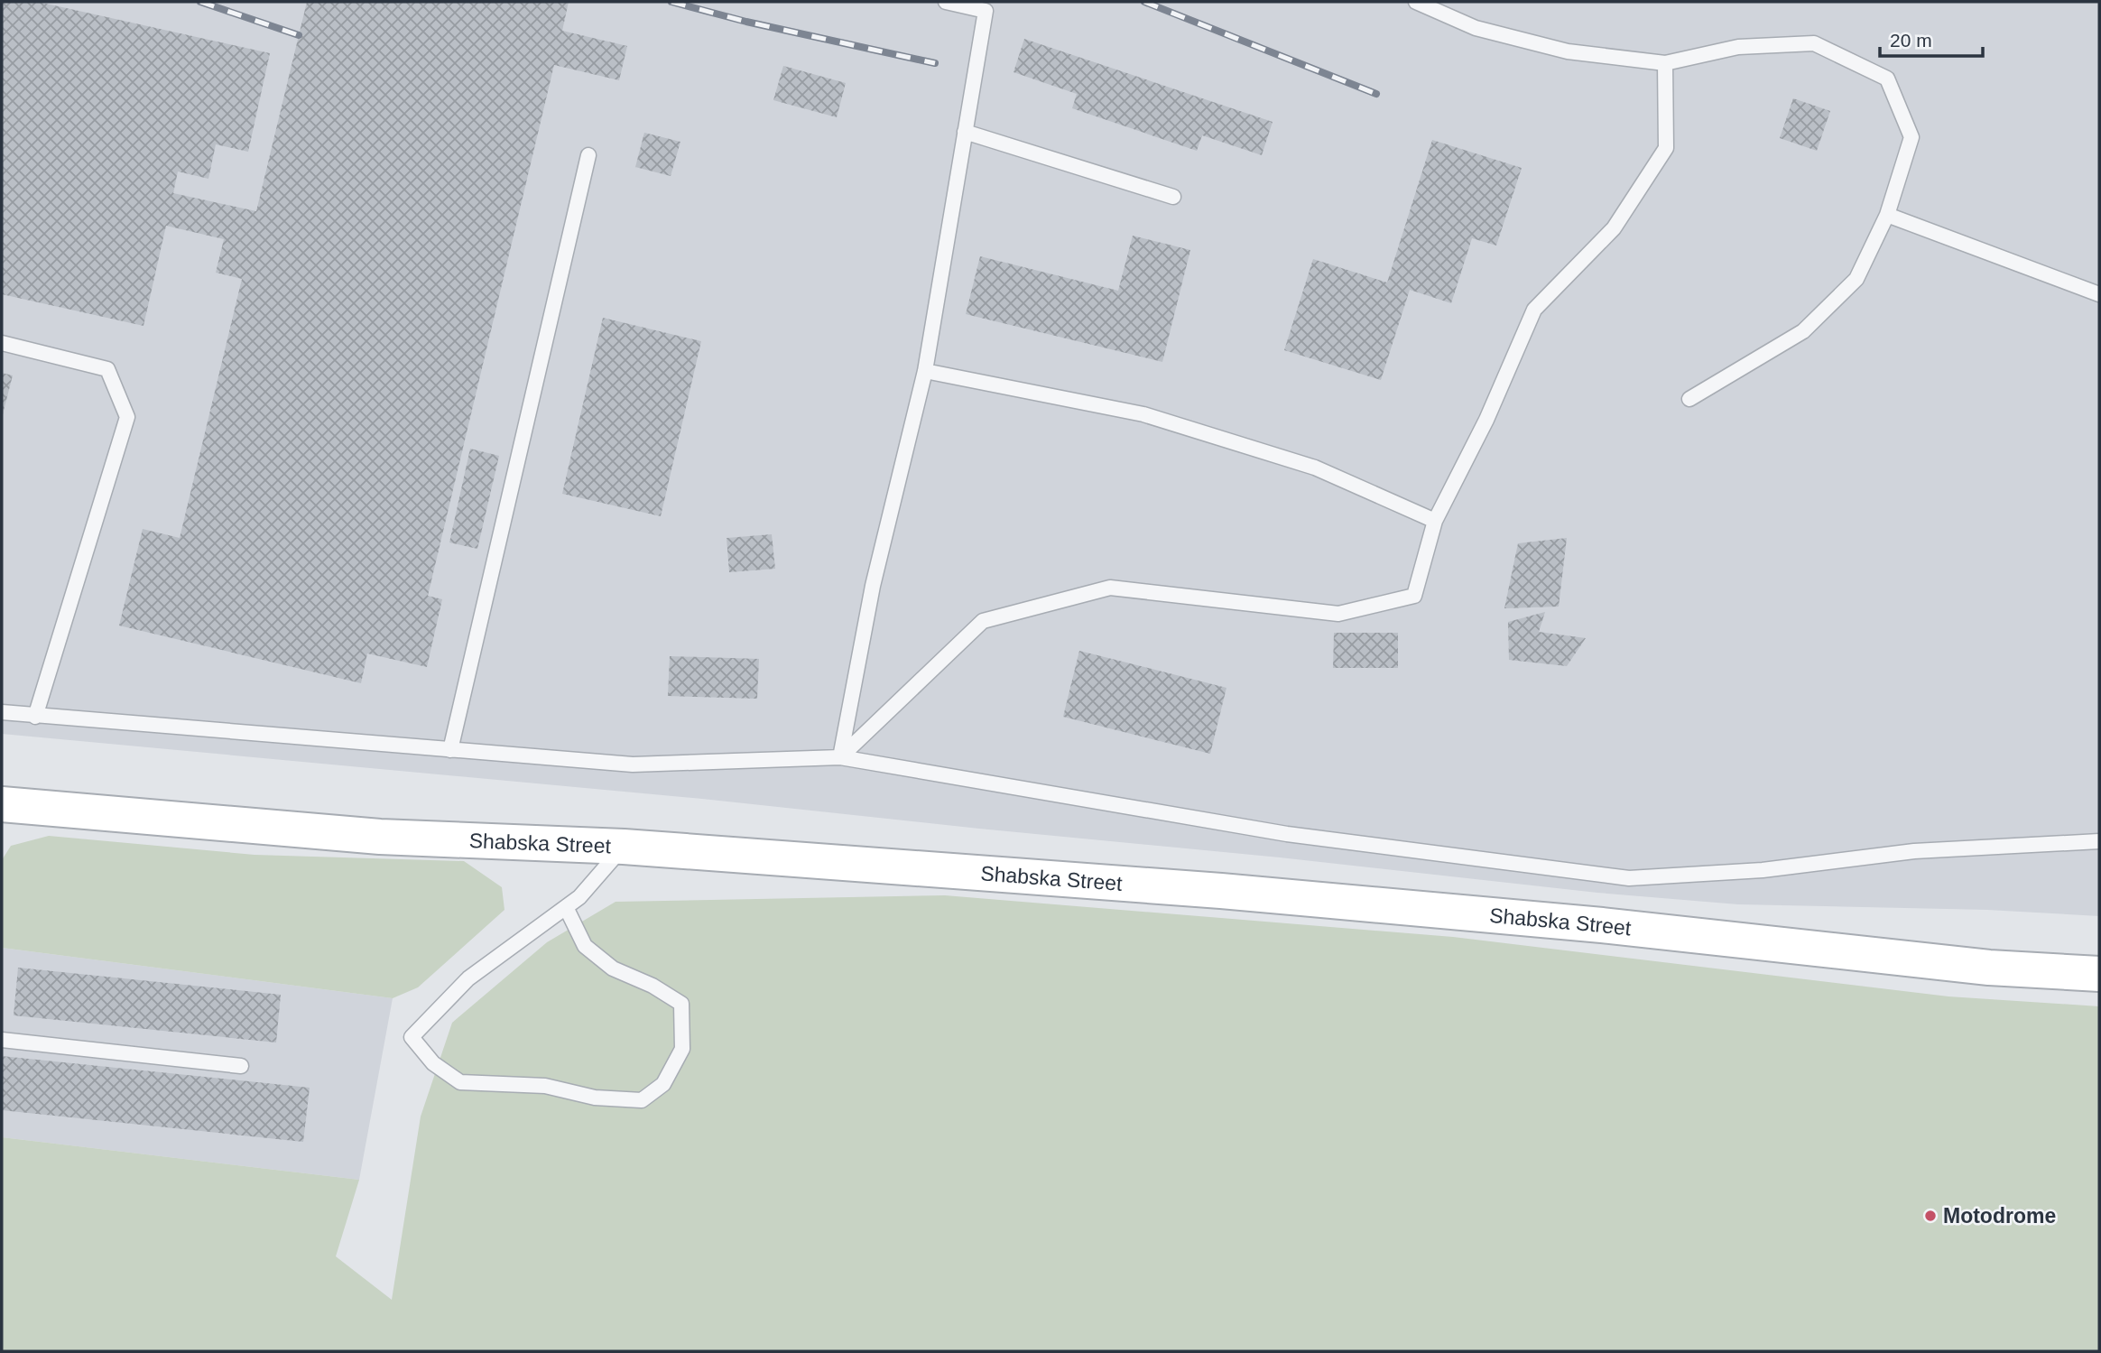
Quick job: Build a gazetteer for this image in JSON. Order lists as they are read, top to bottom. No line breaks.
{"streets":{"street":["Shabska Street"]},"places":["Motodrome"],"scale_bar":"20 m"}
